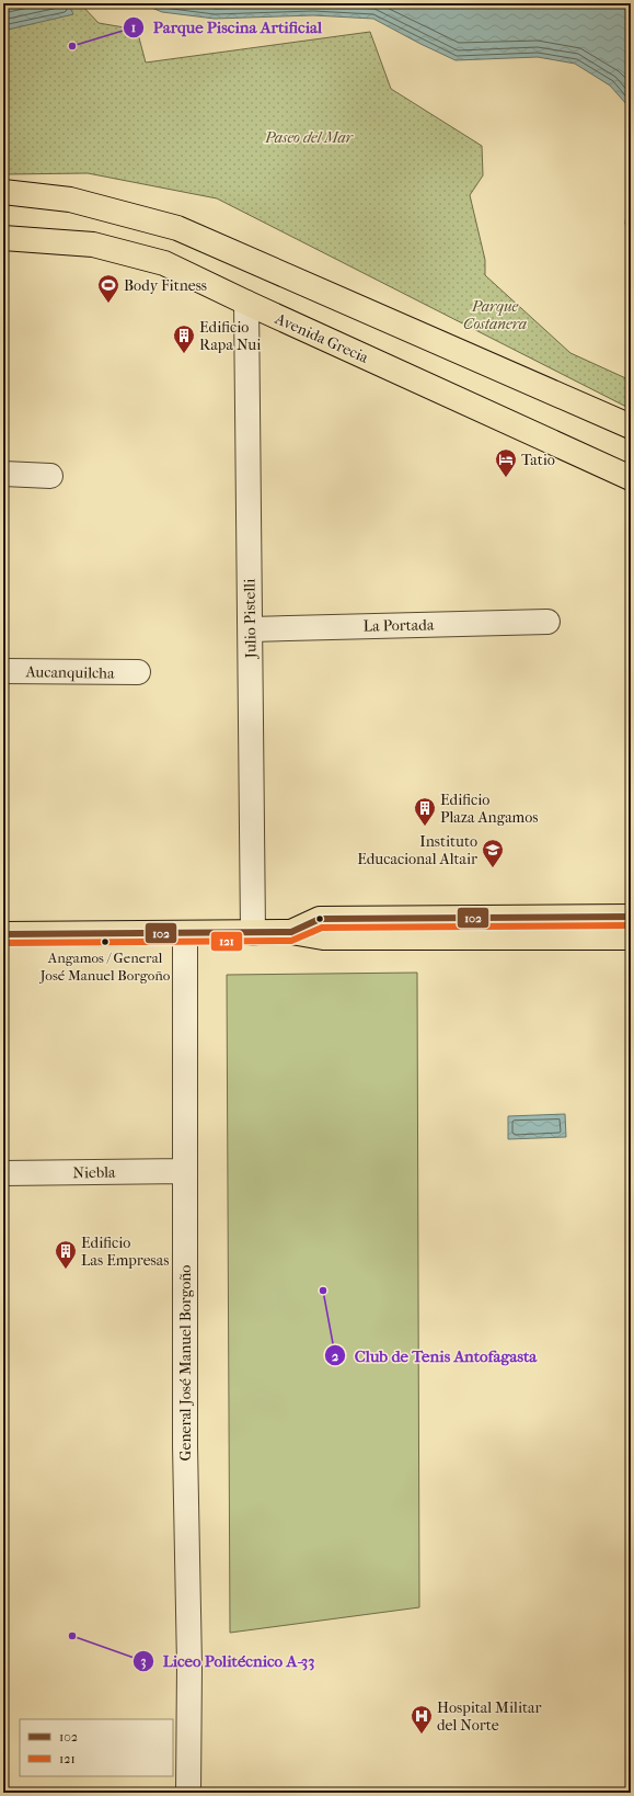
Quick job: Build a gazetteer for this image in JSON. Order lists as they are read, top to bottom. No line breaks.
{"streets":{"main road":["Avenida Grecia"],"street":["Julio Pistelli","La Portada","Aucanquilcha","Niebla","General José Manuel Borgoño"]},"crossings":[["Avenida Grecia","Julio Pistelli"],["Julio Pistelli","La Portada"],["Niebla","General José Manuel Borgoño"]],"parks":["Paseo del Mar","Parque Costanera"],"places":{"other":["Parque Piscina Artificial","Angamos / General José Manuel Borgoño","Club de Tenis Antofagasta","Liceo Politécnico A-33"],"sports":["Body Fitness"],"building":["Edificio Rapa Nui","Edificio Plaza Angamos","Edificio Las Empresas"],"hotel":["Tatio"],"school or university":["Instituto Educacional Altair"],"hospital":["Hospital Militar del Norte"]},"lines":["transit line 102","transit line 121"],"legend":["102","121"]}
